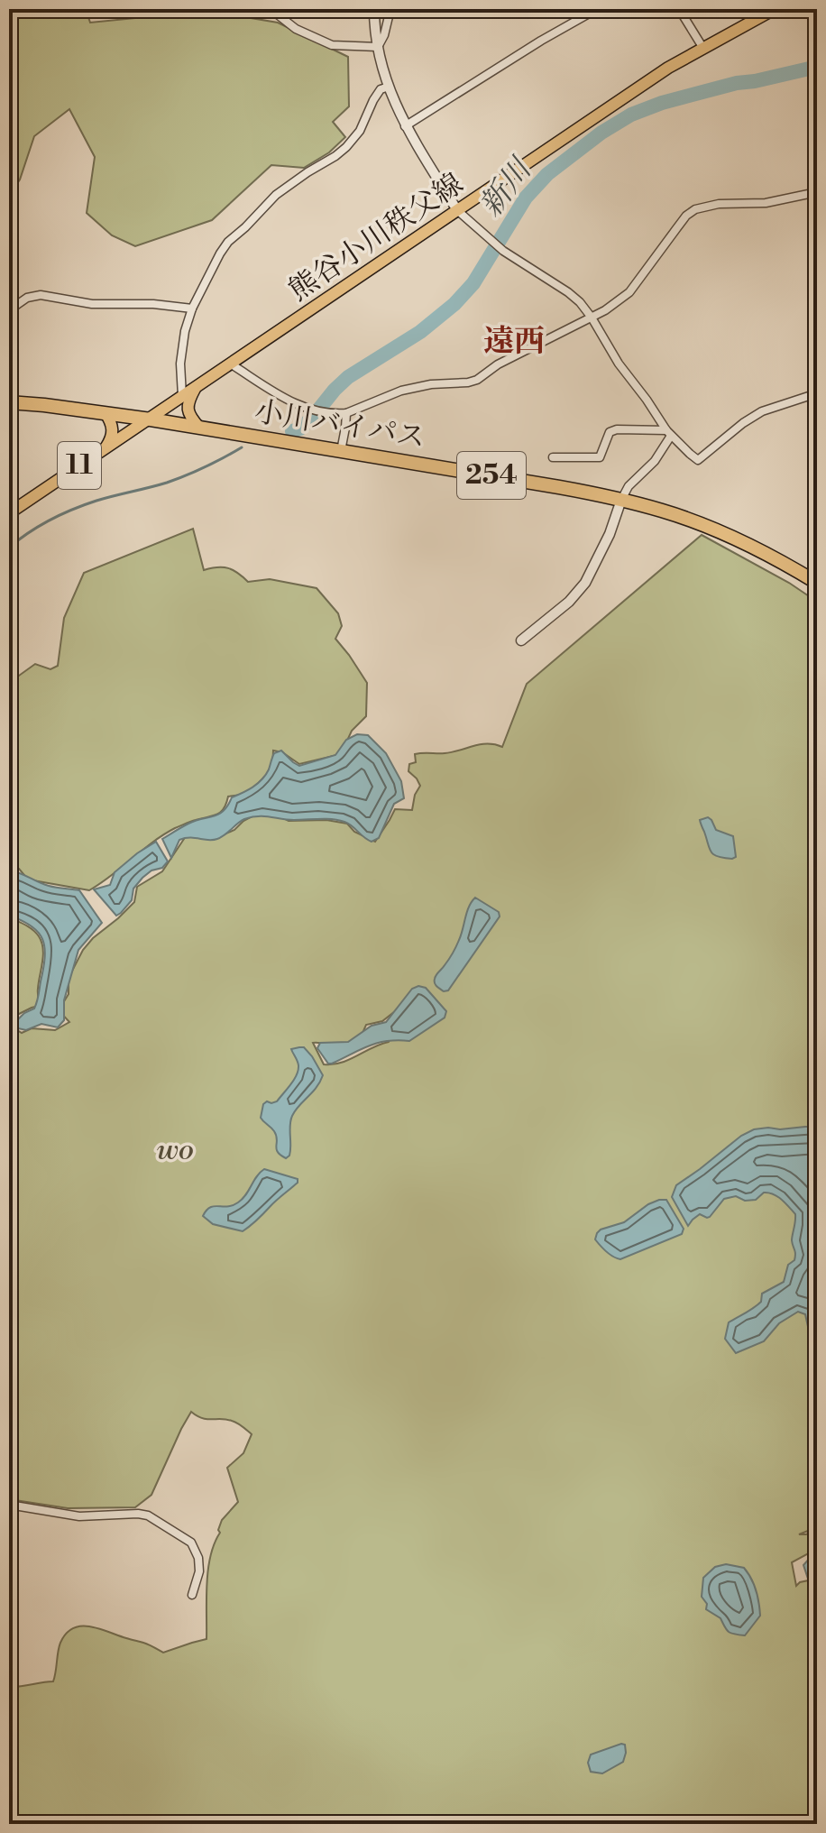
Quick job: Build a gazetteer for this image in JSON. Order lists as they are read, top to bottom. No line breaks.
{"streets":{"highway":["小川バイパス","254"],"main road":["熊谷小川秩父線","11"]},"crossings":[["熊谷小川秩父線","小川バイパス"]],"districts":["遠西"],"water":["新川"],"parks":["wo"]}
